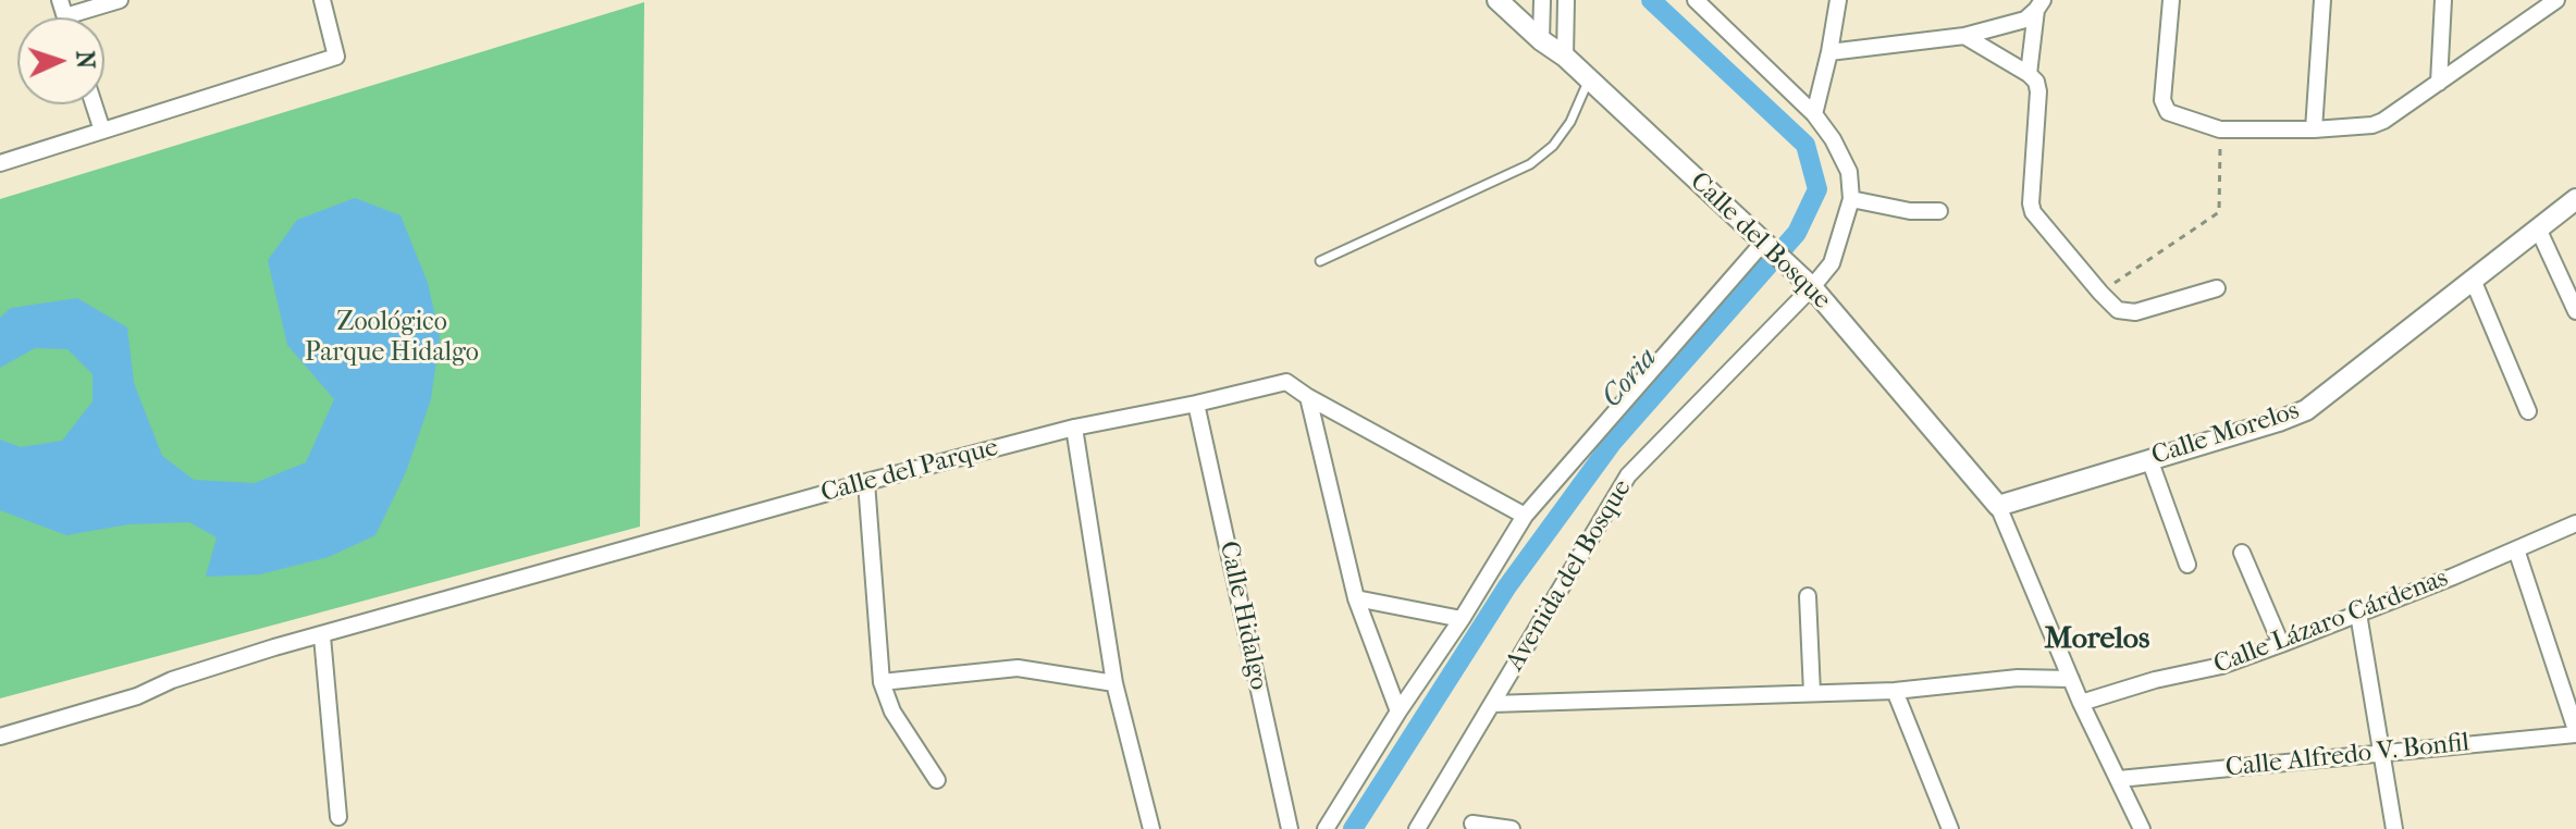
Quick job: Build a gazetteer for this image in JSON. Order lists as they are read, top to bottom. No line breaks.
{"streets":{"street":["Calle del Bosque","Calle Morelos","Calle del Parque","Avenida del Bosque","Calle Hidalgo","Calle Lázaro Cárdenas","Calle Alfredo V. Bonfil"]},"crossings":[["Calle del Bosque","Calle Morelos"],["Calle del Bosque","Avenida del Bosque"],["Calle del Parque","Calle Hidalgo"]],"districts":["Morelos"],"water":["Coria"],"parks":["Zoológico Parque Hidalgo"],"north":"right"}
